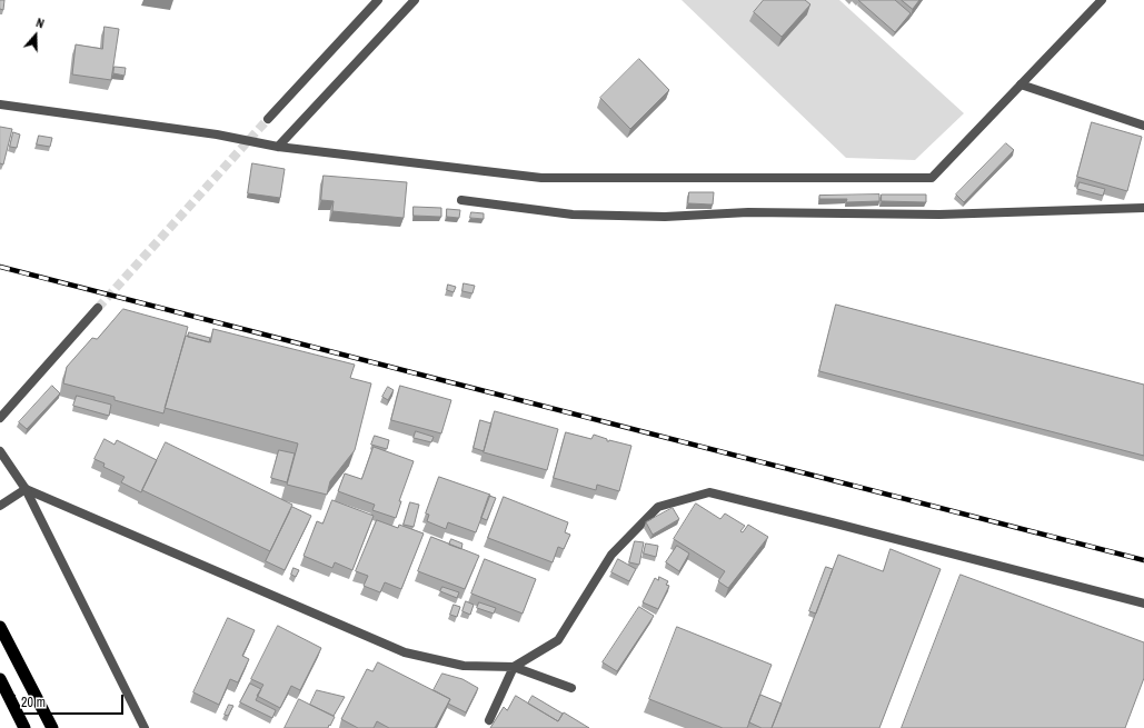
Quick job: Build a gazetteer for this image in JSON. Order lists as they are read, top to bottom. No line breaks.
{"scale_bar":"20 m","north":"top"}
